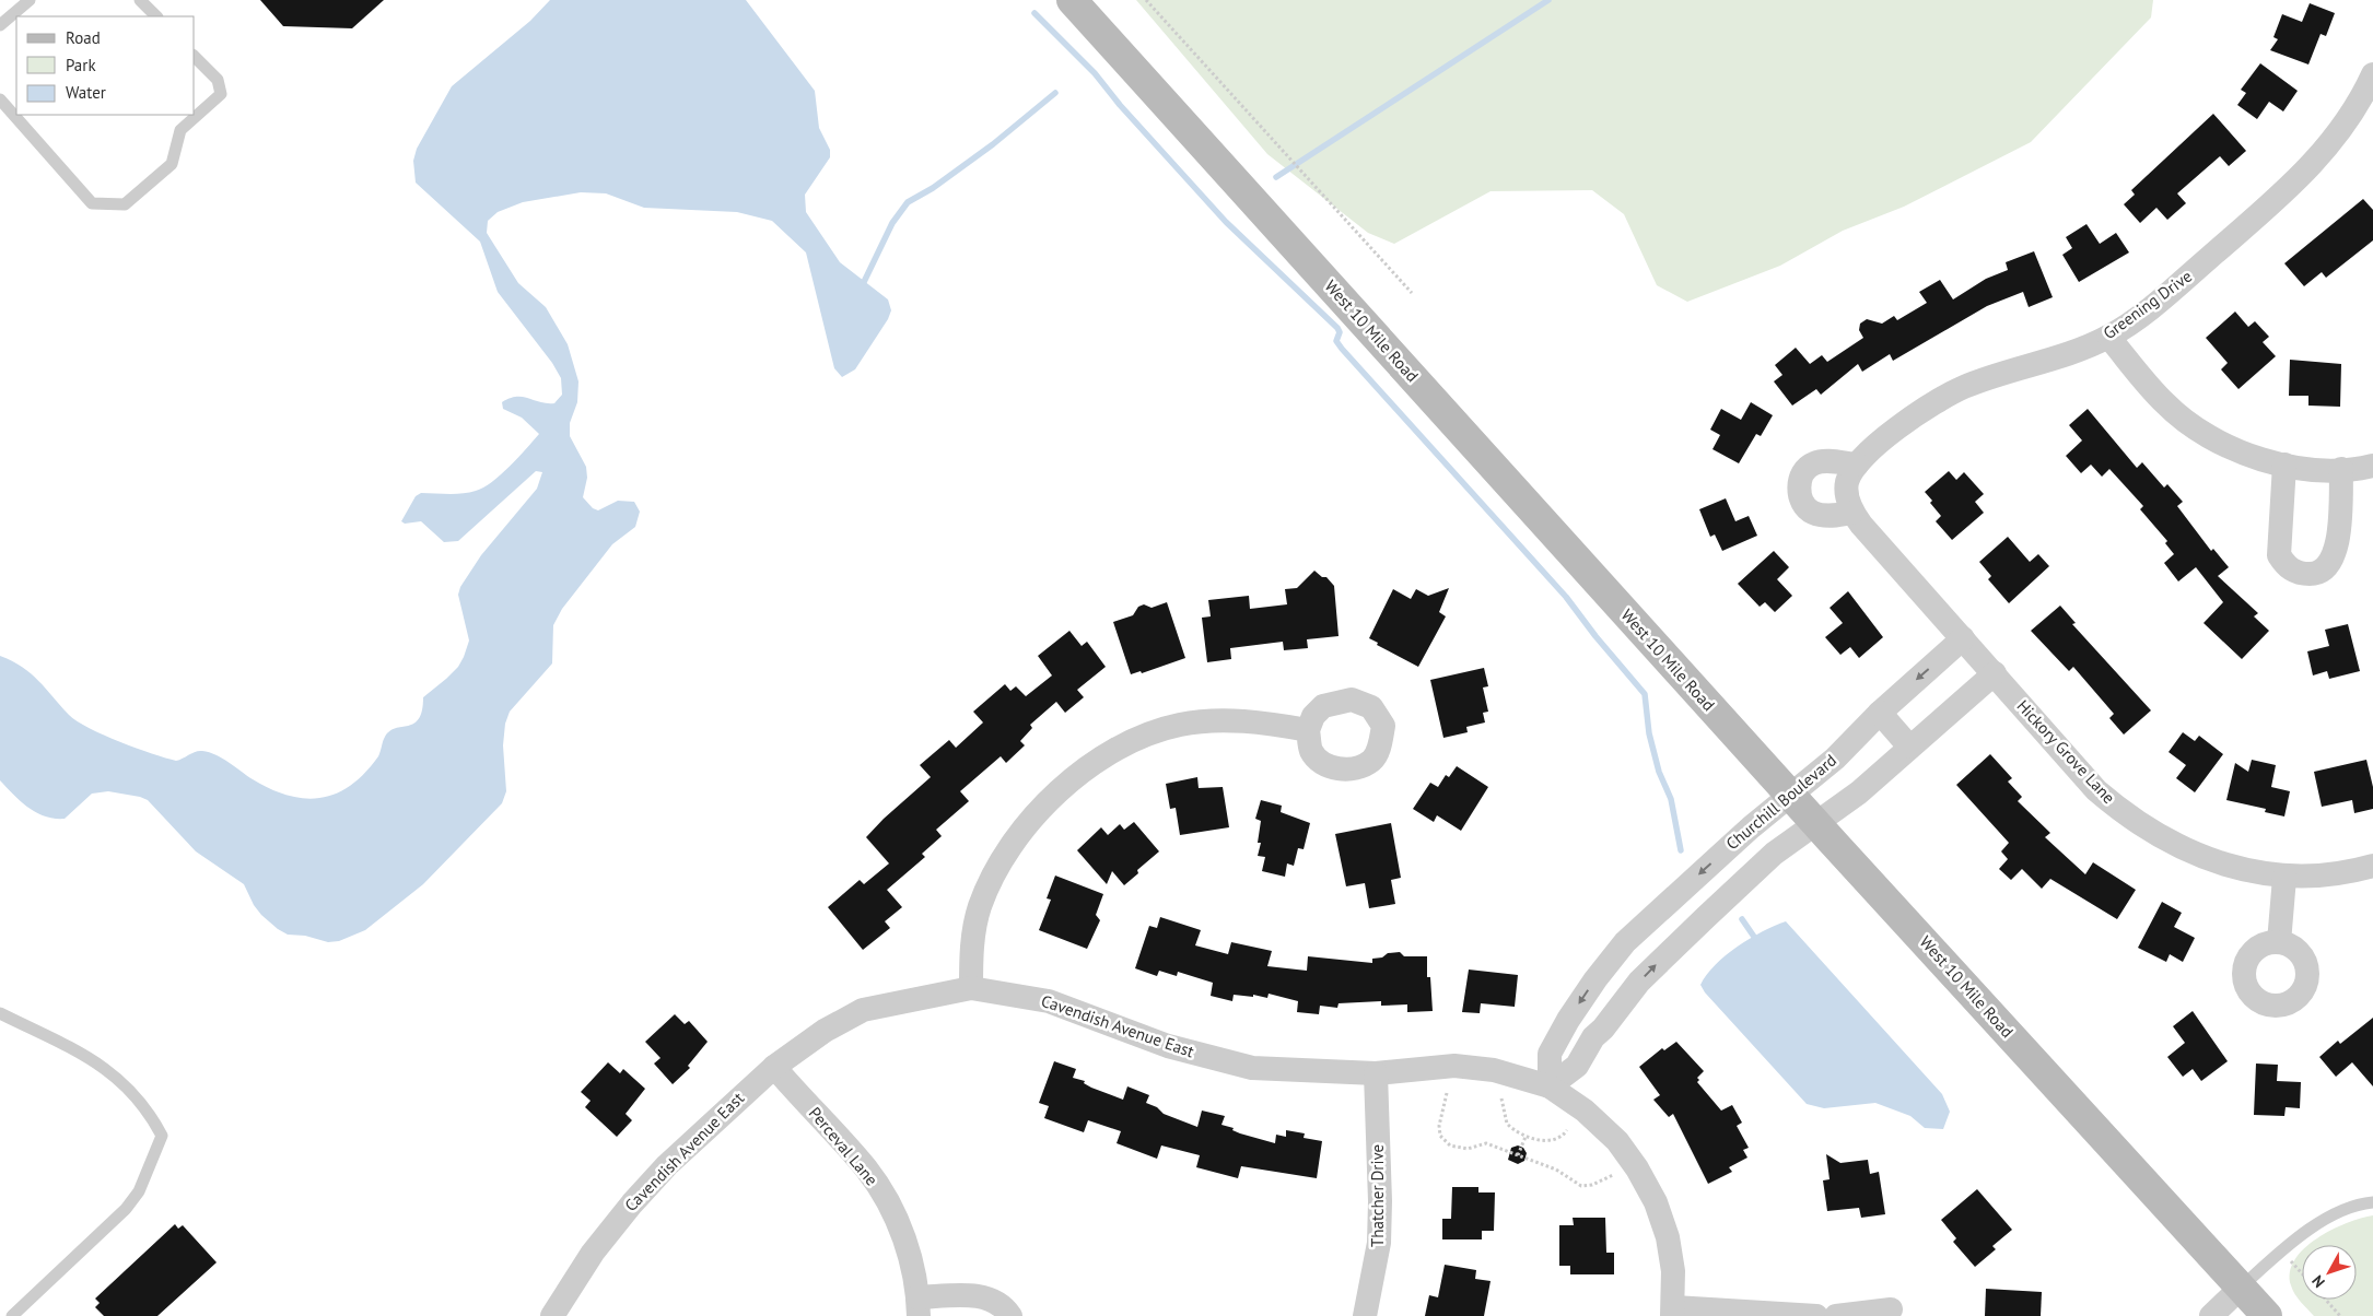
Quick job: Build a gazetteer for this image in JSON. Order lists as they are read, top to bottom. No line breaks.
{"streets":{"main road":["West 10 Mile Road"],"street":["Greening Drive","Hickory Grove Lane","Churchill Boulevard","Cavendish Avenue East","Perceval Lane","Thatcher Drive"]},"crossings":[["Greening Drive","Hickory Grove Lane"],["West 10 Mile Road","Churchill Boulevard"],["Hickory Grove Lane","Churchill Boulevard"],["Churchill Boulevard","Cavendish Avenue East"],["Cavendish Avenue East","Perceval Lane"],["Cavendish Avenue East","Thatcher Drive"]],"legend":["Road","Park","Water"],"north":"bottom left"}
